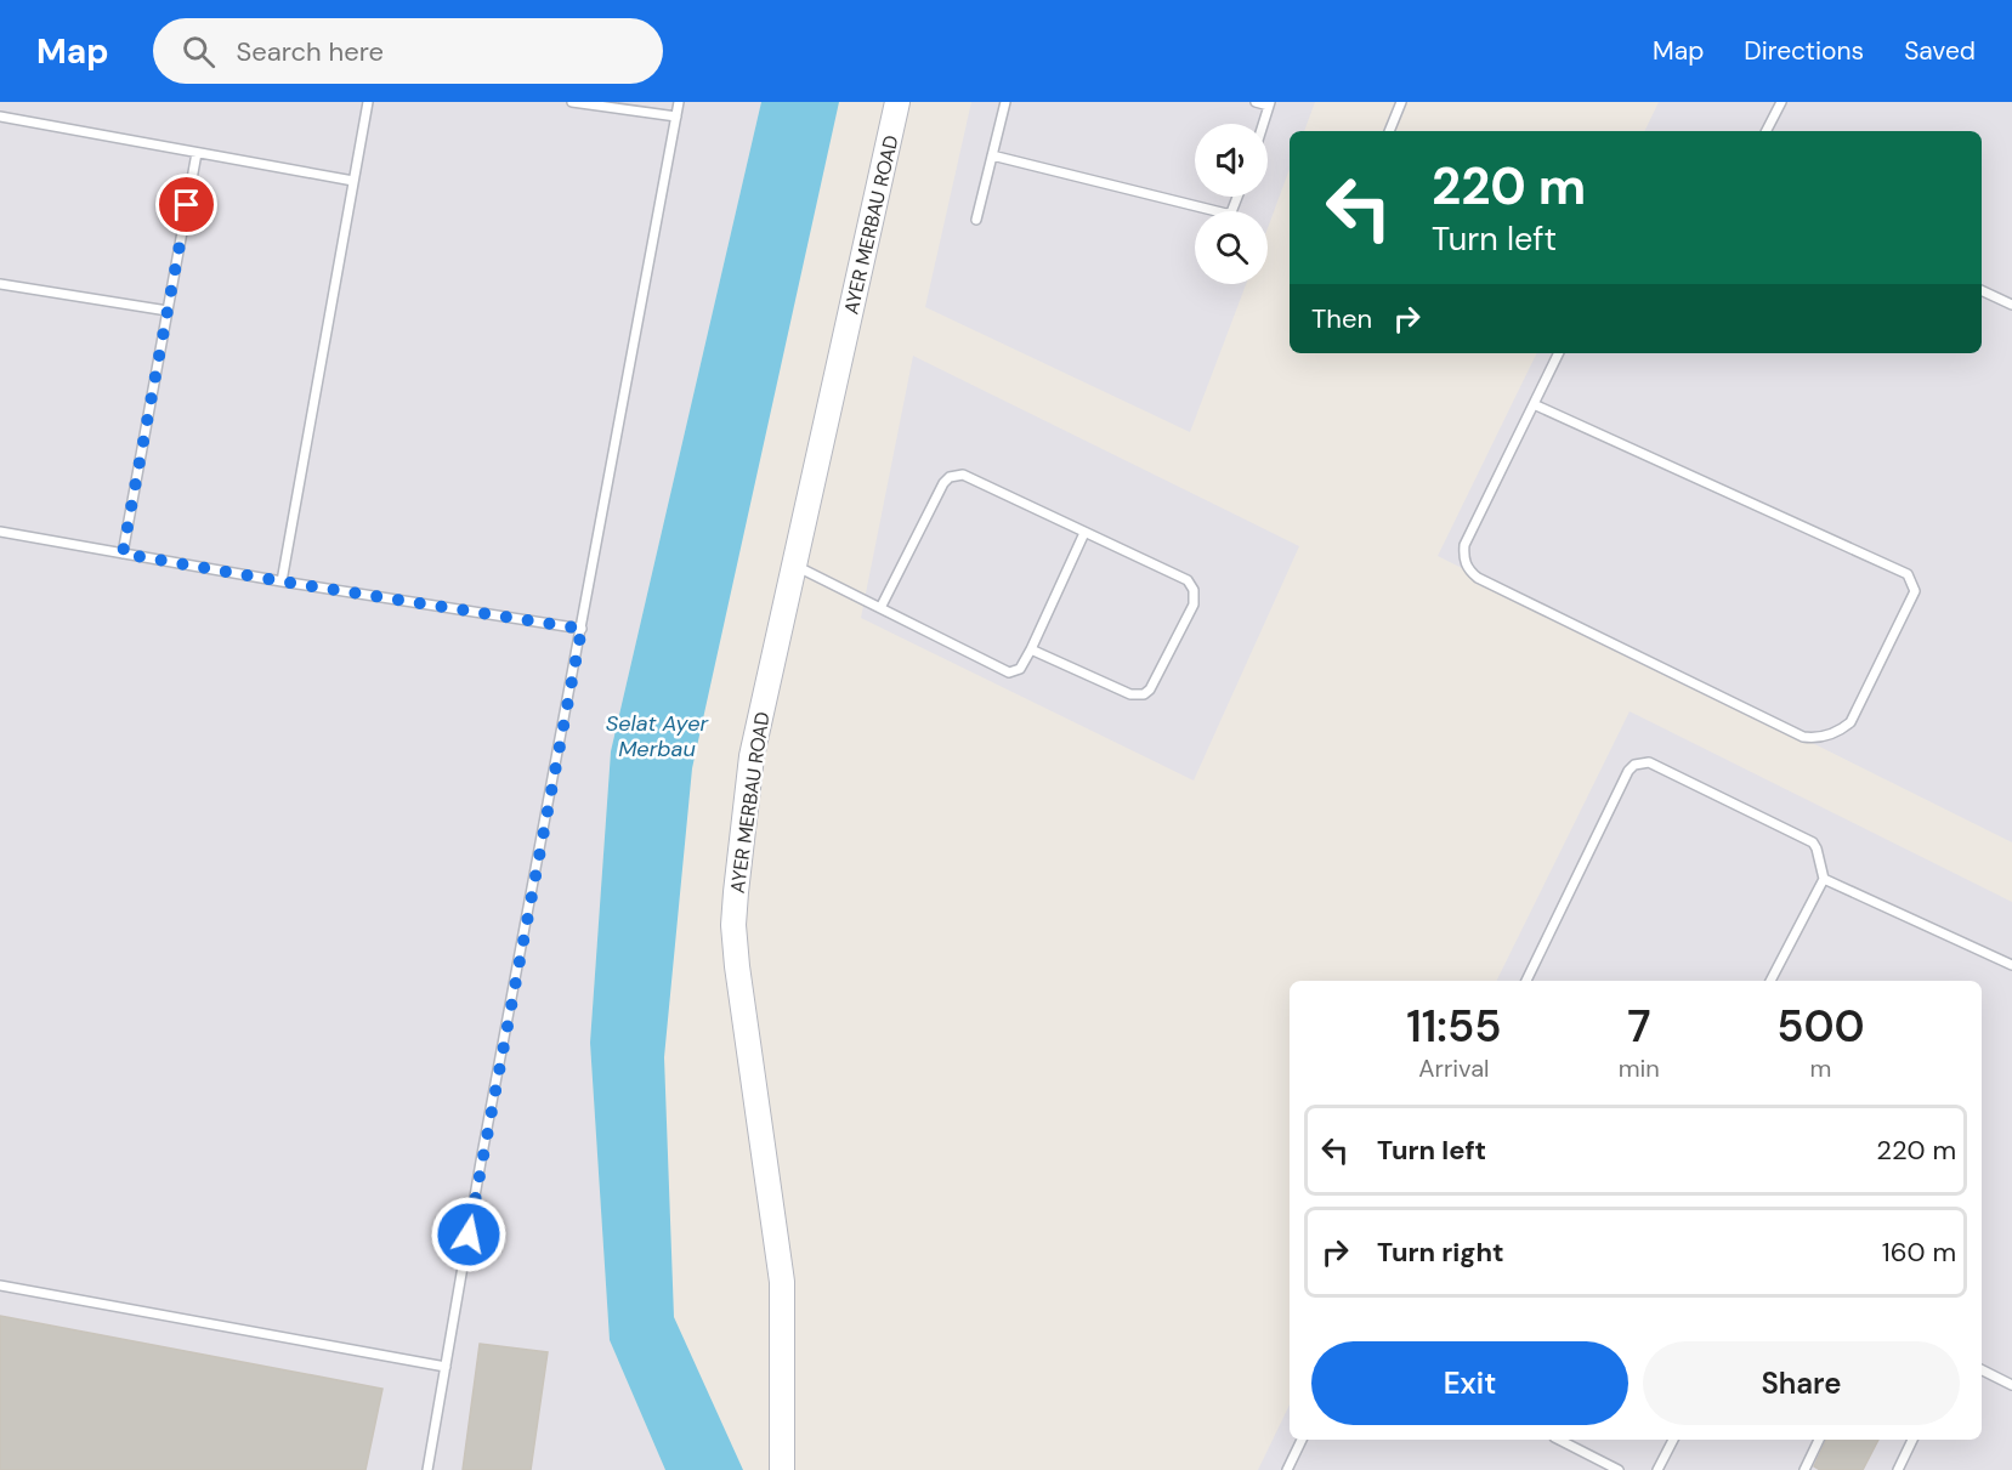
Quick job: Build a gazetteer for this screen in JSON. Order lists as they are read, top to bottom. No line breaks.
{"streets":{"street":["AYER MERBAU ROAD"]},"water":["Selat Ayer Merbau"],"page":{"header":"Map","search":"Search here","nav":["Map","Directions","Saved"],"turn":["220 m","Turn left"],"then":"Then","eta":["11:55","Arrival","7","min","500","m"],"list":[{"name":"Turn left","value":"220 m"},{"name":"Turn right","value":"160 m"}],"buttons":["Exit","Share"]}}
